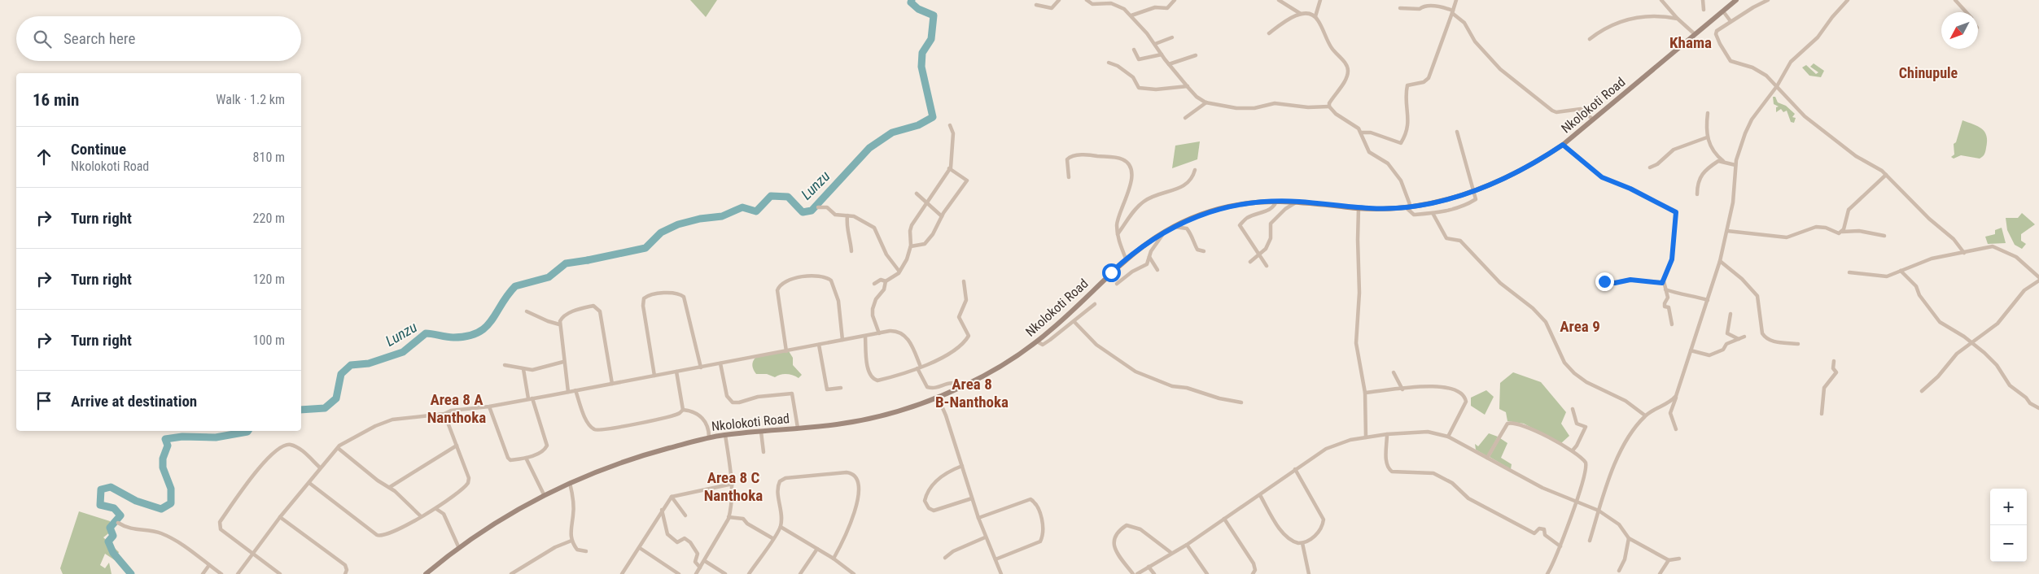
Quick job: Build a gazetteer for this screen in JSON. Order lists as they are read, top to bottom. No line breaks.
{"streets":{"main road":["Nkolokoti Road"]},"districts":["Khama","Chinupule","Area 9","Area 8 B-Nanthoka","Area 8 A Nanthoka","Area 8 C Nanthoka"],"water":["Lunzu"],"north":"bottom left","page":{"search":"Search here","heading":["16 min","Walk · 1.2 km"],"list":[["Continue","Nkolokoti Road","810 m"],["Turn right","220 m"],["Turn right","120 m"],["Turn right","100 m"],"Arrive at destination"],"map_buttons":["+","−"]}}
